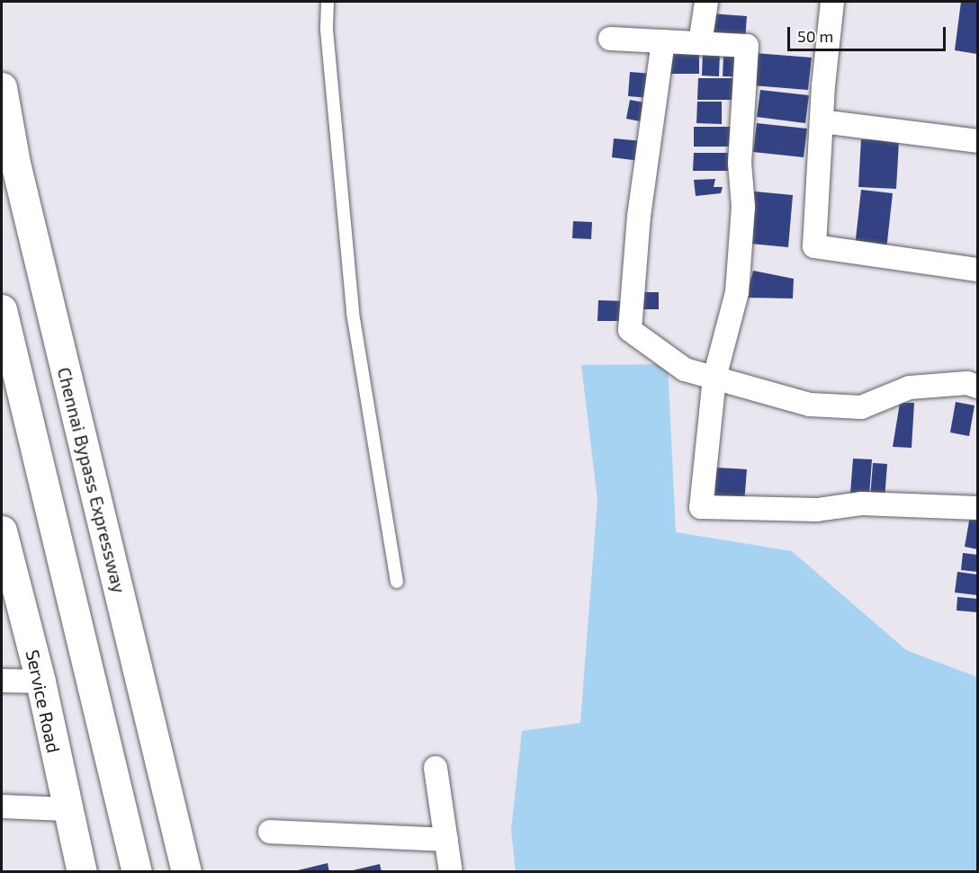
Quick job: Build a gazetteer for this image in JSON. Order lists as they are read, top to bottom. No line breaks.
{"streets":{"main road":["Chennai Bypass Expressway","Service Road"]},"scale_bar":"50 m"}
